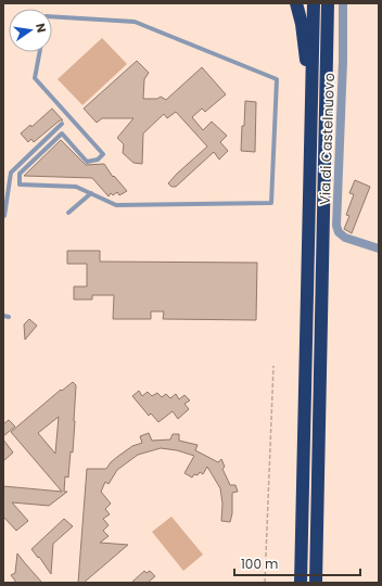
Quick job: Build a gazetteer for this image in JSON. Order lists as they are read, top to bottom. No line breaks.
{"streets":{"street":["Via di Castelnuovo"]},"scale_bar":"100 m","north":"right"}
